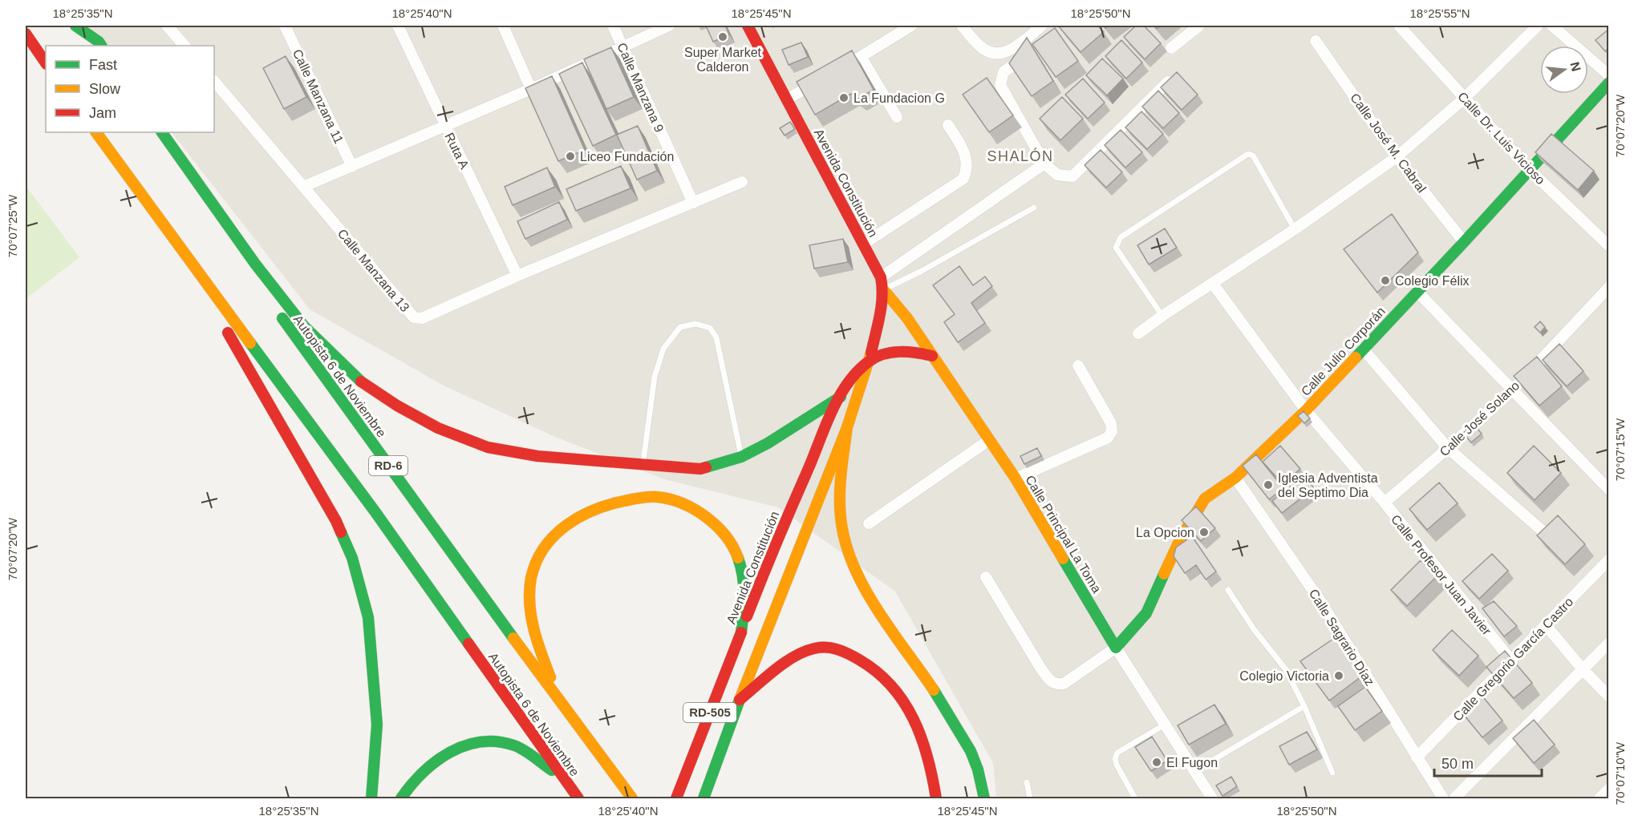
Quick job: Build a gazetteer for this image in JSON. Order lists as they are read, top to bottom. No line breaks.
{"streets":{"main road":["Avenida Constitución","Calle Julio Corporán","Autopista 6 de Noviembre","RD-6","Calle Principal La Toma","RD-505"],"street":["Calle Manzana 9","Calle Manzana 11","Calle Dr. Luis Vicioso","Calle José M. Cabral","Ruta A","Calle Manzana 13","Calle José Solano","Calle Profesor Juan Javier","Calle Sagrario Díaz","Calle Gregorio García Castro"]},"crossings":[["Calle Manzana 9","Calle Manzana 13"],["Calle Dr. Luis Vicioso","Calle Julio Corporán"],["Calle José M. Cabral","Calle Julio Corporán"],["Ruta A","Calle Manzana 13"],["Avenida Constitución","Calle Principal La Toma"],["Calle Julio Corporán","Calle Principal La Toma"],["Calle Julio Corporán","Calle Profesor Juan Javier"],["Calle Julio Corporán","Calle Sagrario Díaz"],["Calle José Solano","Calle Profesor Juan Javier"],["Calle Profesor Juan Javier","Calle Gregorio García Castro"],["Calle Sagrario Díaz","Calle Gregorio García Castro"]],"districts":["SHALÓN"],"places":["Super Market Calderon","La Fundacion G","Liceo Fundación","Colegio Félix","Iglesia Adventista del Septimo Dia","La Opcion","Colegio Victoria","El Fugon"],"legend":["Fast","Slow","Jam"],"scale_bar":"50 m","north":"right","coordinates":["18°25'35\"N","18°25'40\"N","18°25'45\"N","18°25'50\"N","18°25'55\"N","70°07'20\"W","70°07'25\"W","70°07'15\"W","70°07'10\"W"]}
